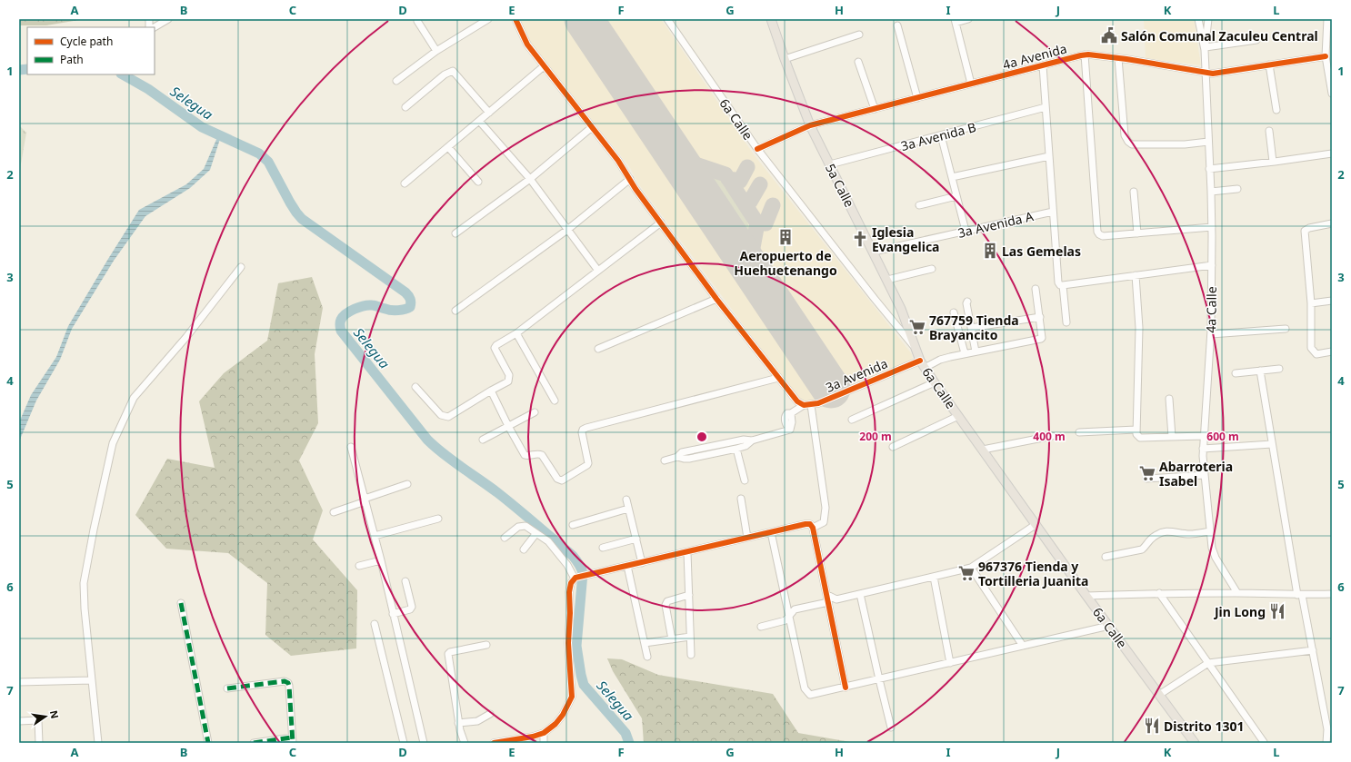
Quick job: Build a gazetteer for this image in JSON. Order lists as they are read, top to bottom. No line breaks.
{"streets":{"main road":["6a Calle","5a Calle"],"street":["4a Avenida","3a Avenida B","3a Avenida A","4a Calle","3a Avenida"]},"crossings":[["4a Avenida","6a Calle"],["4a Avenida","5a Calle"],["4a Avenida","4a Calle"],["6a Calle","5a Calle"],["6a Calle","3a Avenida"],["3a Avenida B","5a Calle"],["5a Calle","3a Avenida A"]],"water":["Selegua"],"places":{"public building":["Salón Comunal Zaculeu Central"],"building":["Aeropuerto de Huehuetenango","Las Gemelas"],"church":["Iglesia Evangelica"],"supermarket":["767759 Tienda Brayancito","Abarroteria Isabel","967376 Tienda y Tortilleria Juanita"],"restaurant":["Jin Long","Distrito 1301"]},"legend":["Cycle path","Path"],"north":"right","grid":{"columns":["A","B","C","D","E","F","G","H","I","J","K","L"],"rows":["1","2","3","4","5","6","7"]},"rings":["200 m","400 m","600 m"]}
